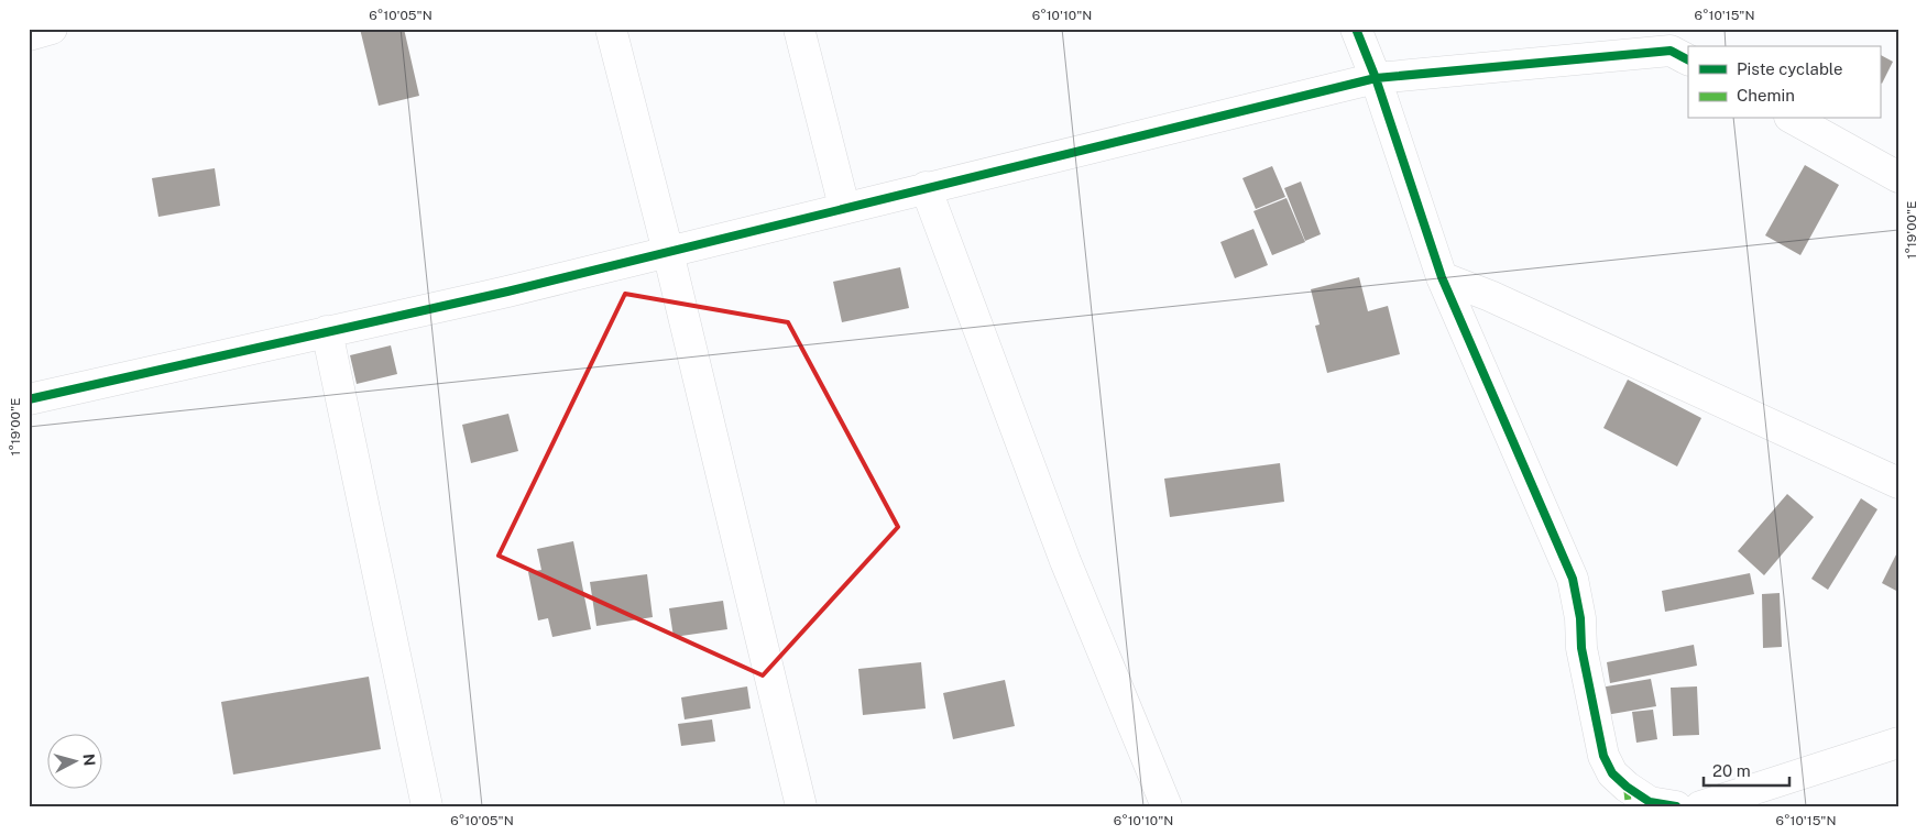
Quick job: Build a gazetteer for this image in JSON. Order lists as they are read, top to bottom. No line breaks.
{"legend":["Piste cyclable","Chemin"],"scale_bar":"20 m","north":"right","coordinates":["6°10'05\"N","6°10'10\"N","6°10'15\"N","1°19'00\"E"]}
